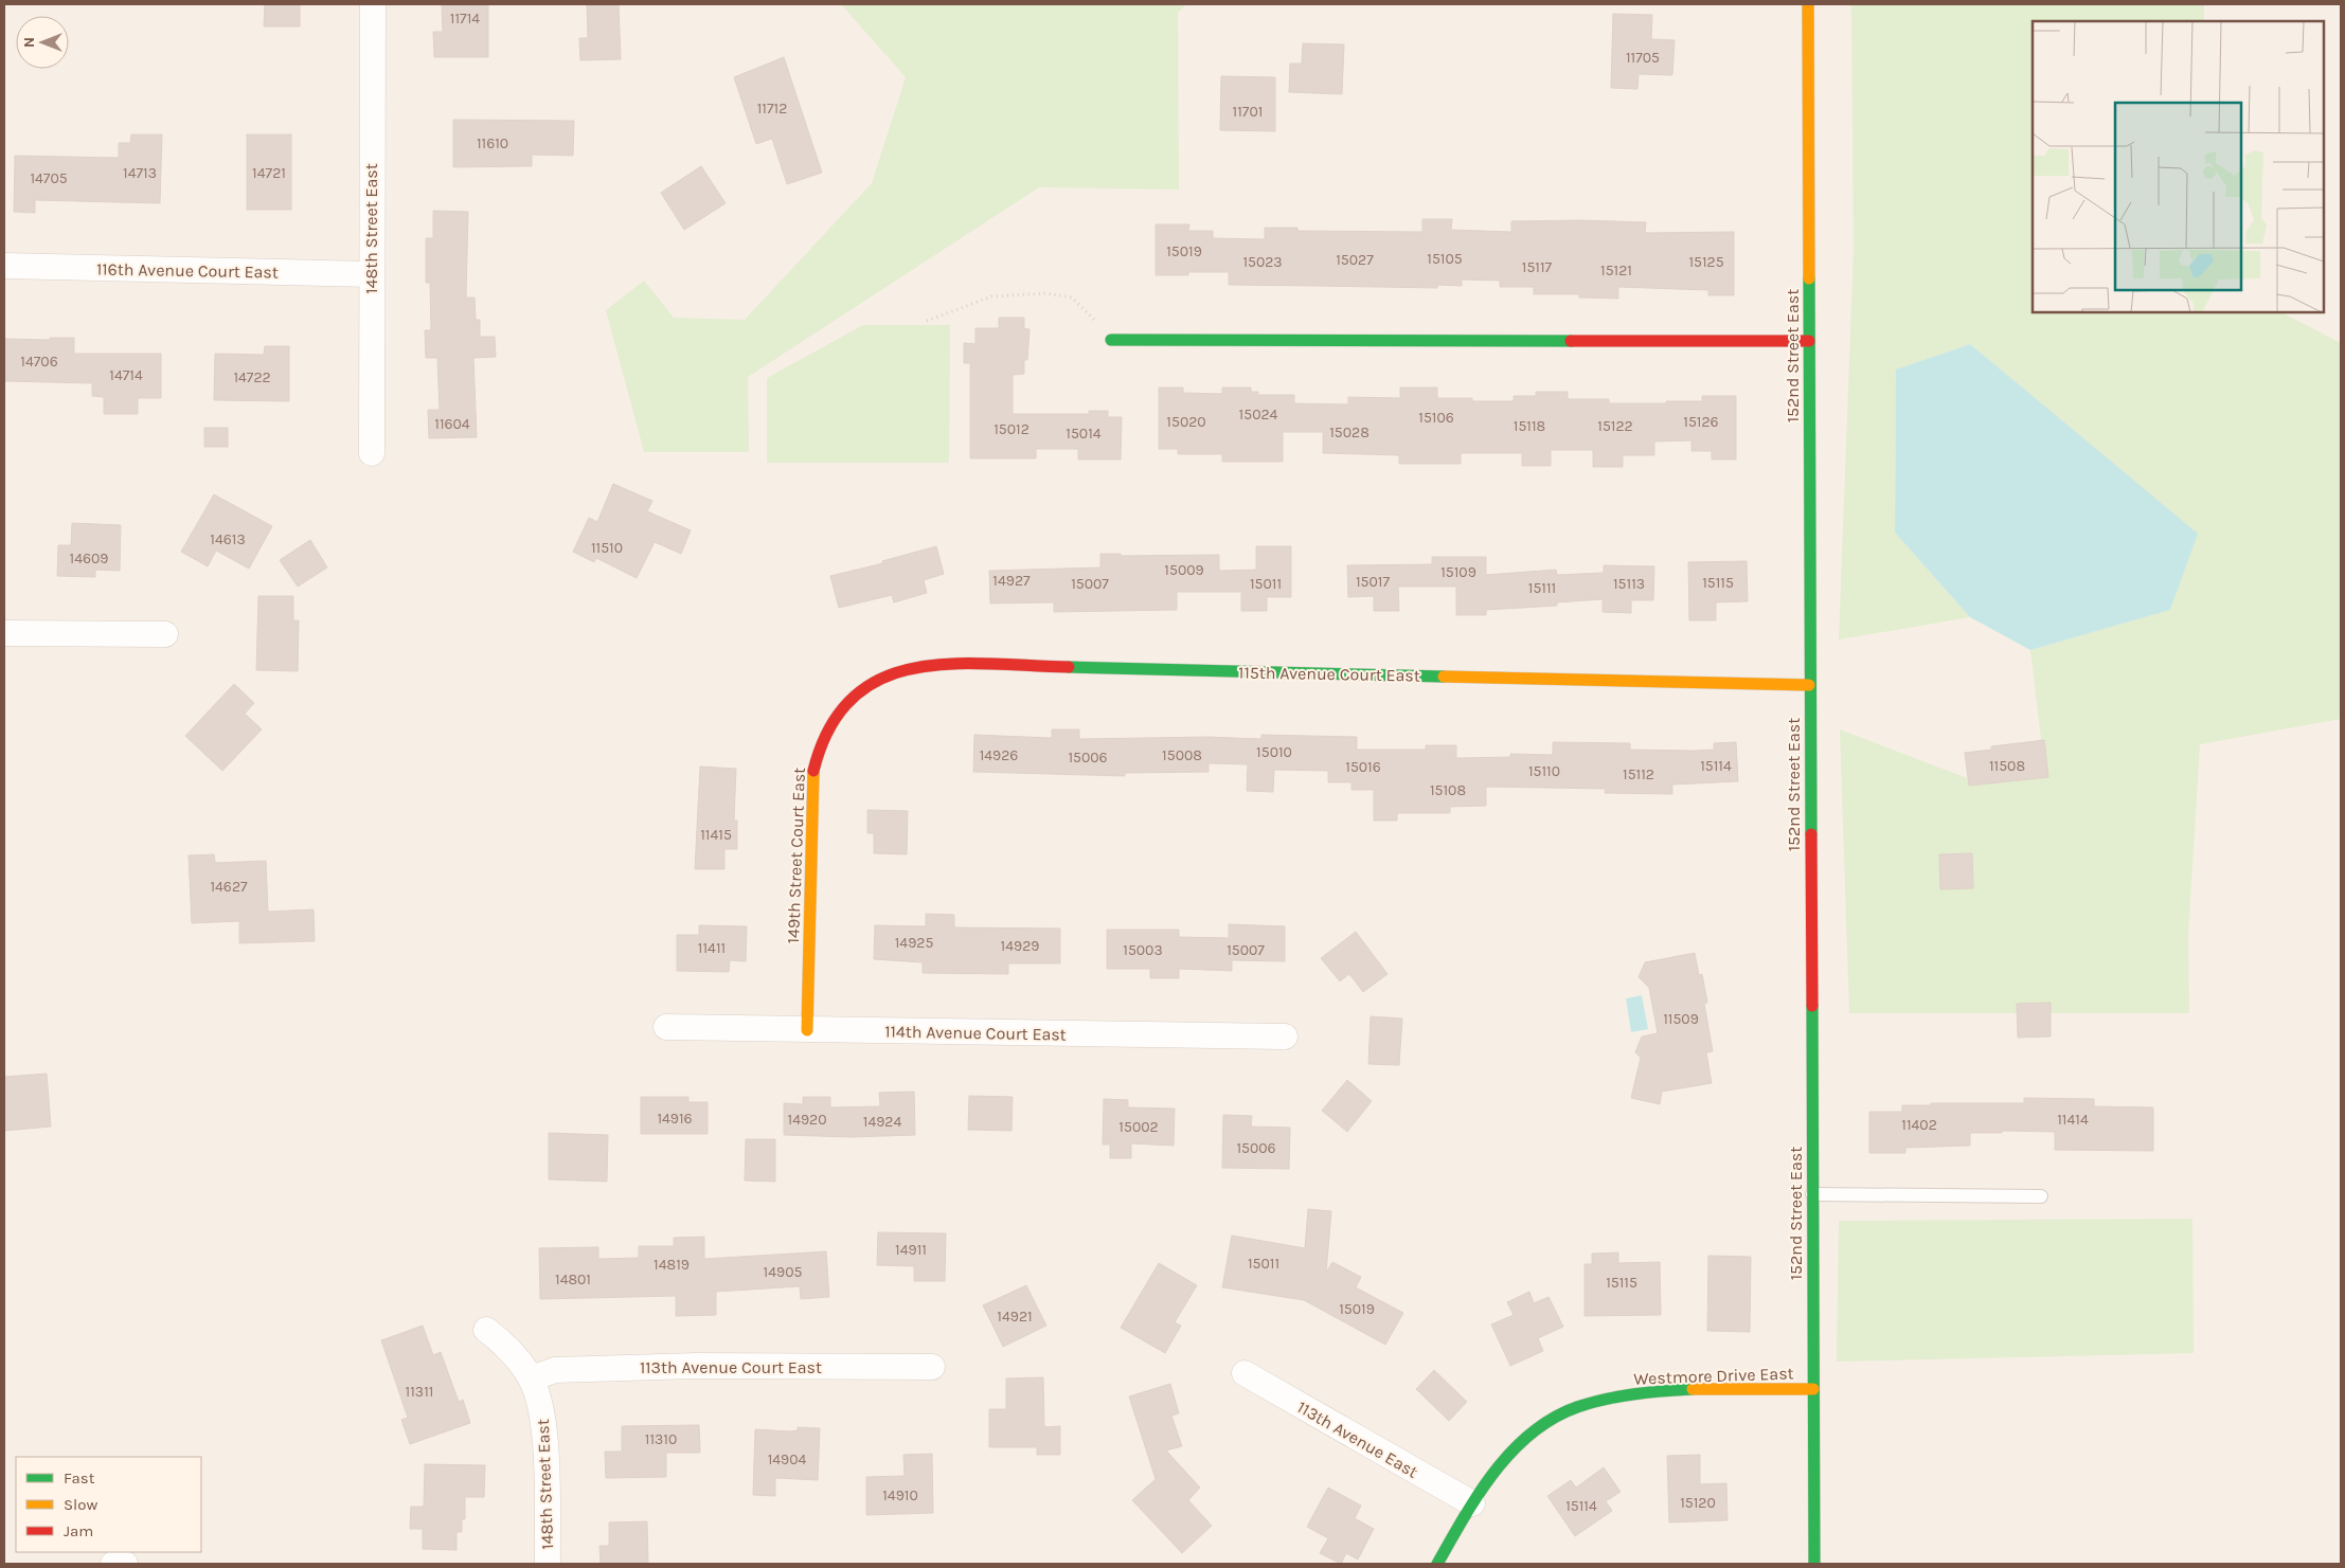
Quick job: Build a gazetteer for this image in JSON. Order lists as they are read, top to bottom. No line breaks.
{"streets":{"street":["148th Street East","116th Avenue Court East","152nd Street East","115th Avenue Court East","149th Street Court East","114th Avenue Court East","113th Avenue Court East","Westmore Drive East","113th Avenue East"]},"crossings":[["148th Street East","116th Avenue Court East"],["148th Street East","113th Avenue Court East"],["152nd Street East","115th Avenue Court East"],["152nd Street East","Westmore Drive East"],["115th Avenue Court East","149th Street Court East"],["149th Street Court East","114th Avenue Court East"],["Westmore Drive East","113th Avenue East"]],"house_numbers":["11714","11705","11712","11701","11610","14713","14721","14705","15019","15105","15027","15023","15125","15117","15121","14706","14714","14722","15024","15106","15020","15126","11604","15118","15122","15012","15028","15014","14613","11510","14609","15009","15109","14927","15017","15115","15007","15011","15113","15111","15010","14926","15008","15006","15114","11508","15016","15110","15112","15108","11415","14627","14925","14929","11411","15003","15007","11509","14916","14920","11414","14924","11402","15002","15006","14911","15011","14819","14905","14801","15115","15019","14921","11311","11310","14904","14910","15120","15114"],"legend":["Fast","Slow","Jam"],"north":"left"}
